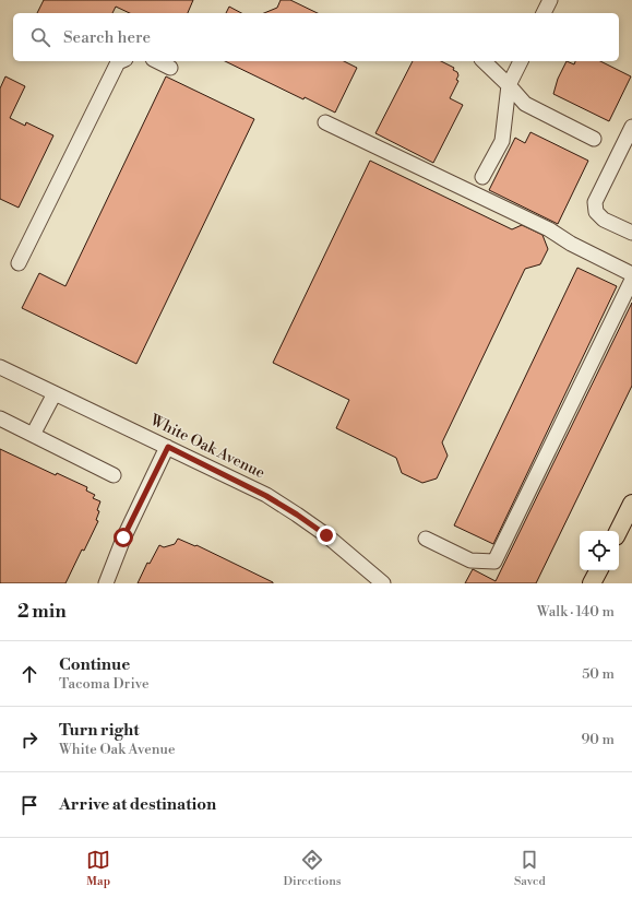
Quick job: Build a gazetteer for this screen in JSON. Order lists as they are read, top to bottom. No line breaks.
{"streets":{"street":["White Oak Avenue"]},"page":{"search":"Search here","heading":["2 min","Walk · 140 m"],"list":[["Continue","Tacoma Drive","50 m"],["Turn right","White Oak Avenue","90 m"],"Arrive at destination"],"nav":["Map","Directions","Saved"]}}
